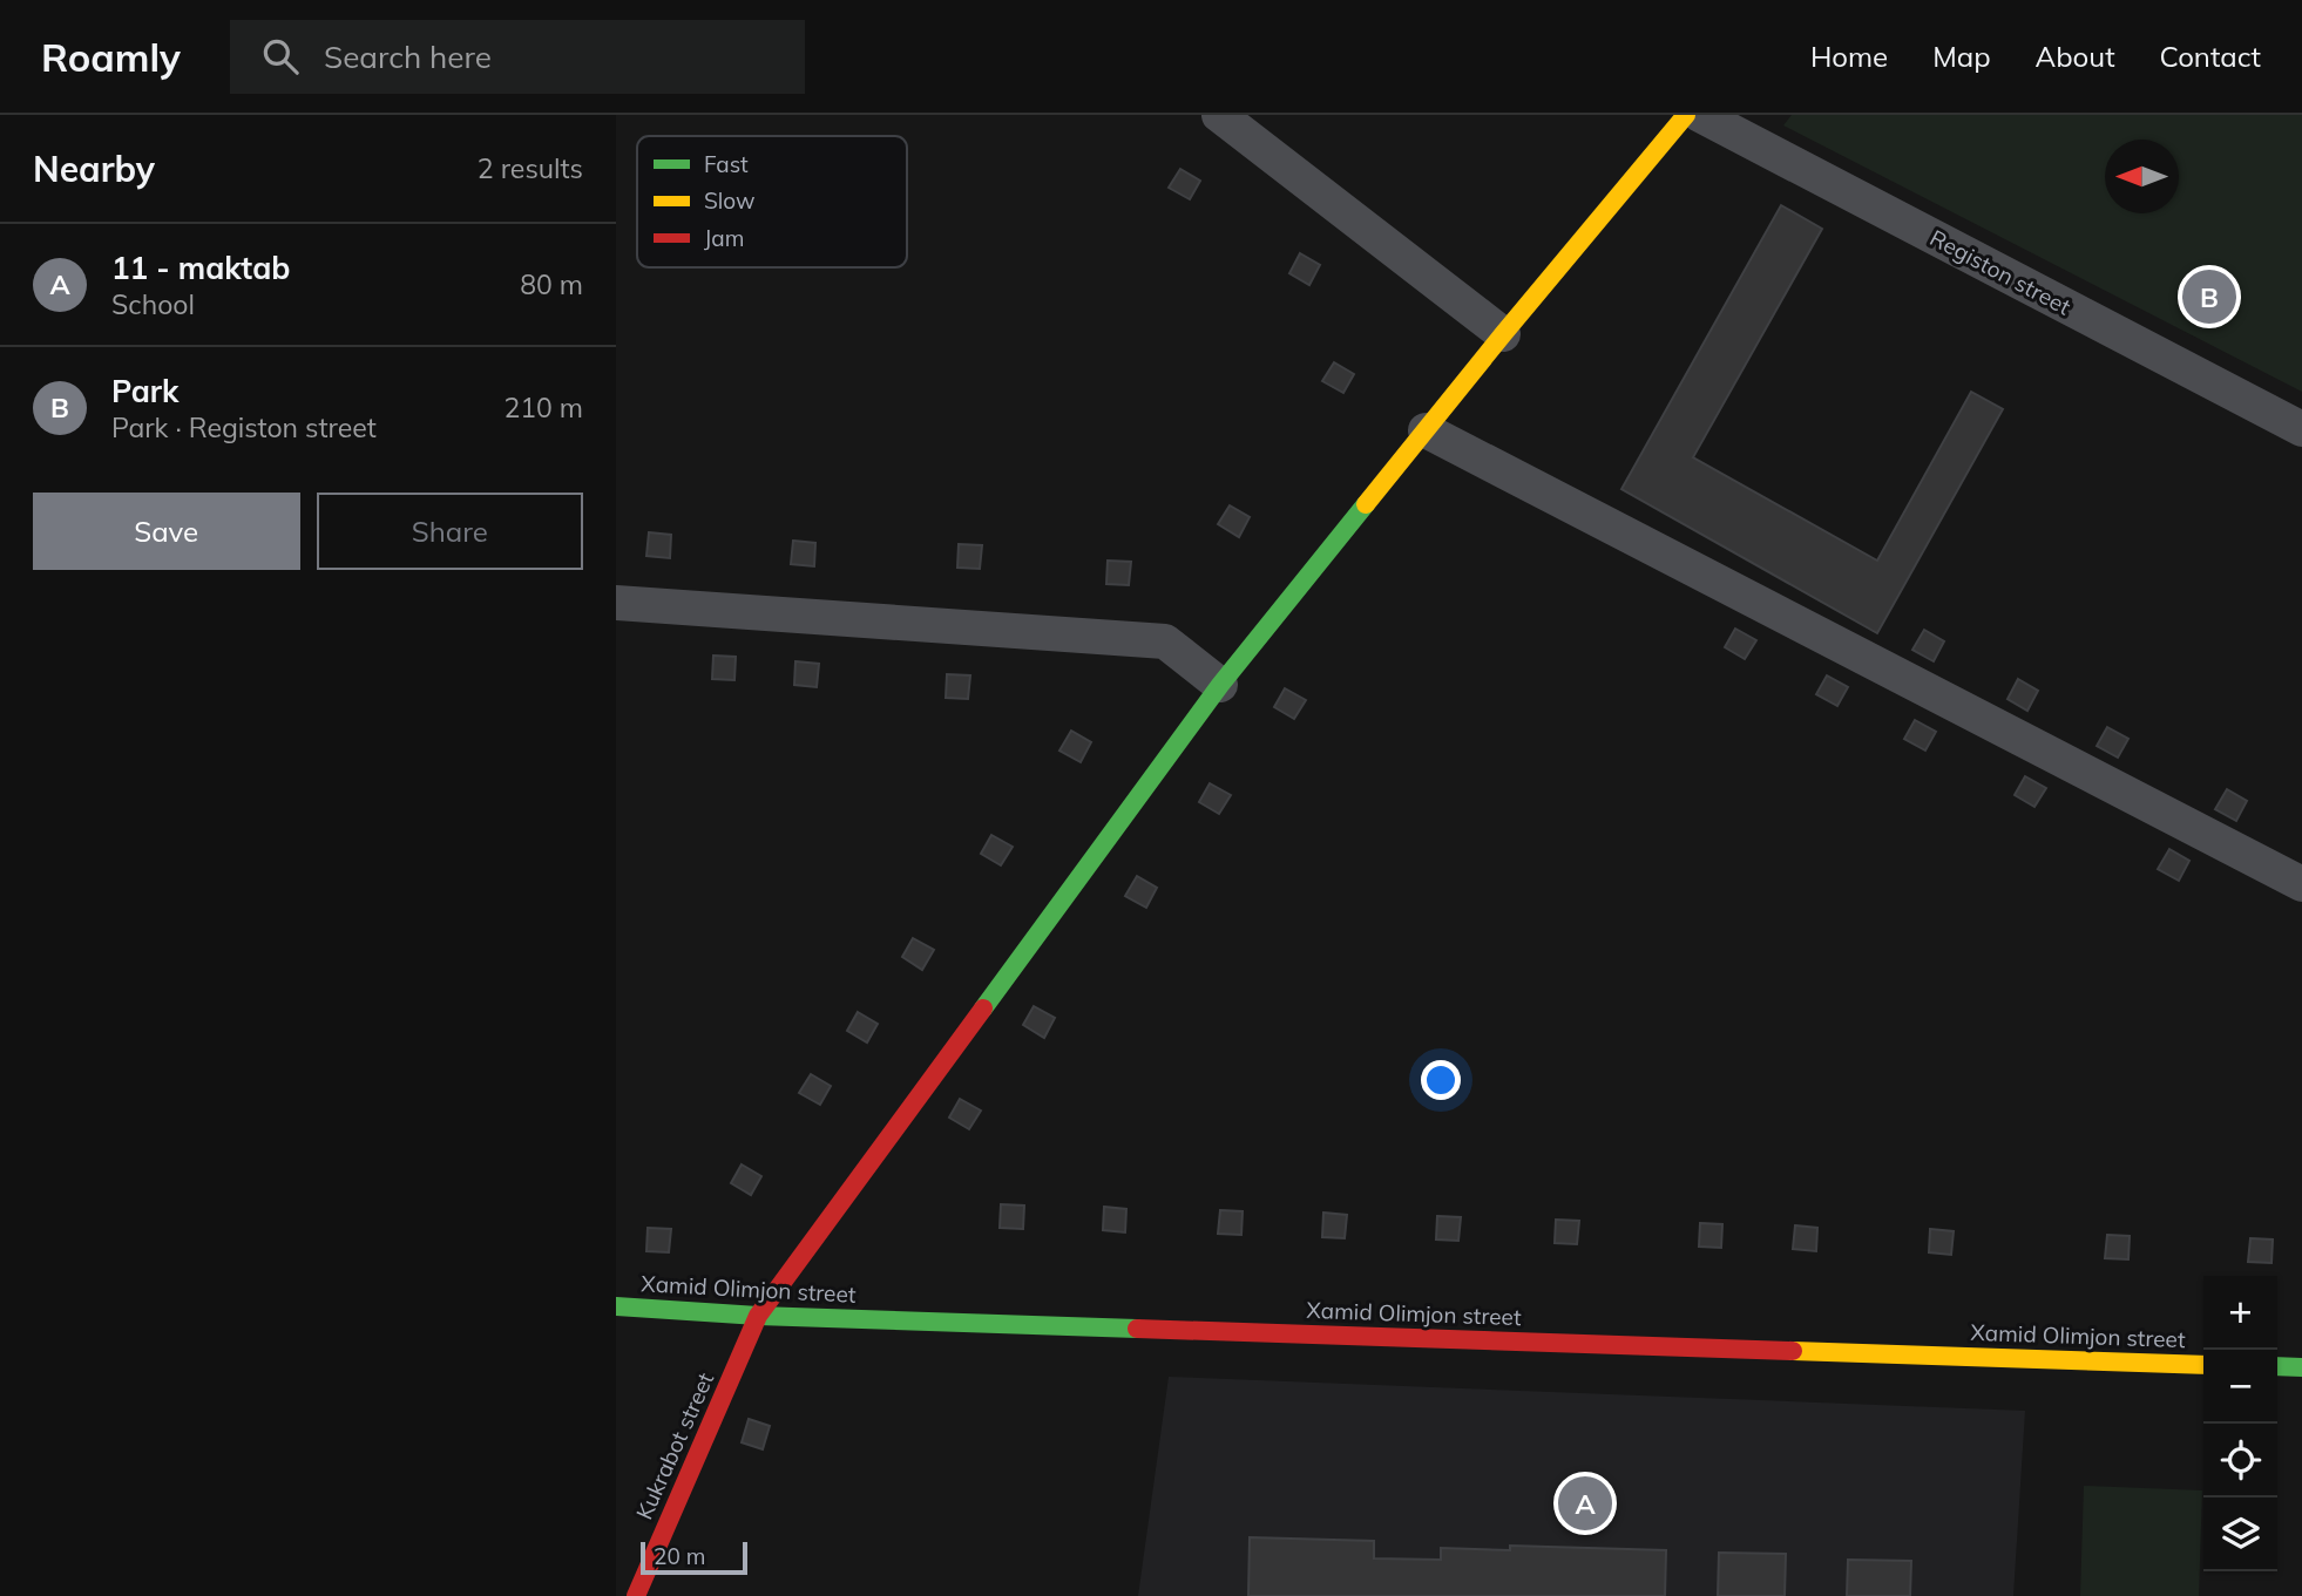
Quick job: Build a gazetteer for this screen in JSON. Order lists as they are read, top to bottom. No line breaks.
{"streets":{"street":["Registon street","Xamid Olimjon street","Kukrabot street"]},"crossings":[["Xamid Olimjon street","Kukrabot street"]],"legend":["Fast","Slow","Jam"],"scale_bar":"20 m","north":"left","page":{"header":"Roamly","search":"Search here","nav":["Home","Map","About","Contact"],"heading":["Nearby","2 results"],"list":[{"mark":"A","name":"11 - maktab","note":"School","value":"80 m"},{"mark":"B","name":"Park","note":"Park · Registon street","value":"210 m"}],"pins":["B","A"],"buttons":["Save","Share"],"map_buttons":["+","−"],"scale":"20 m"}}
